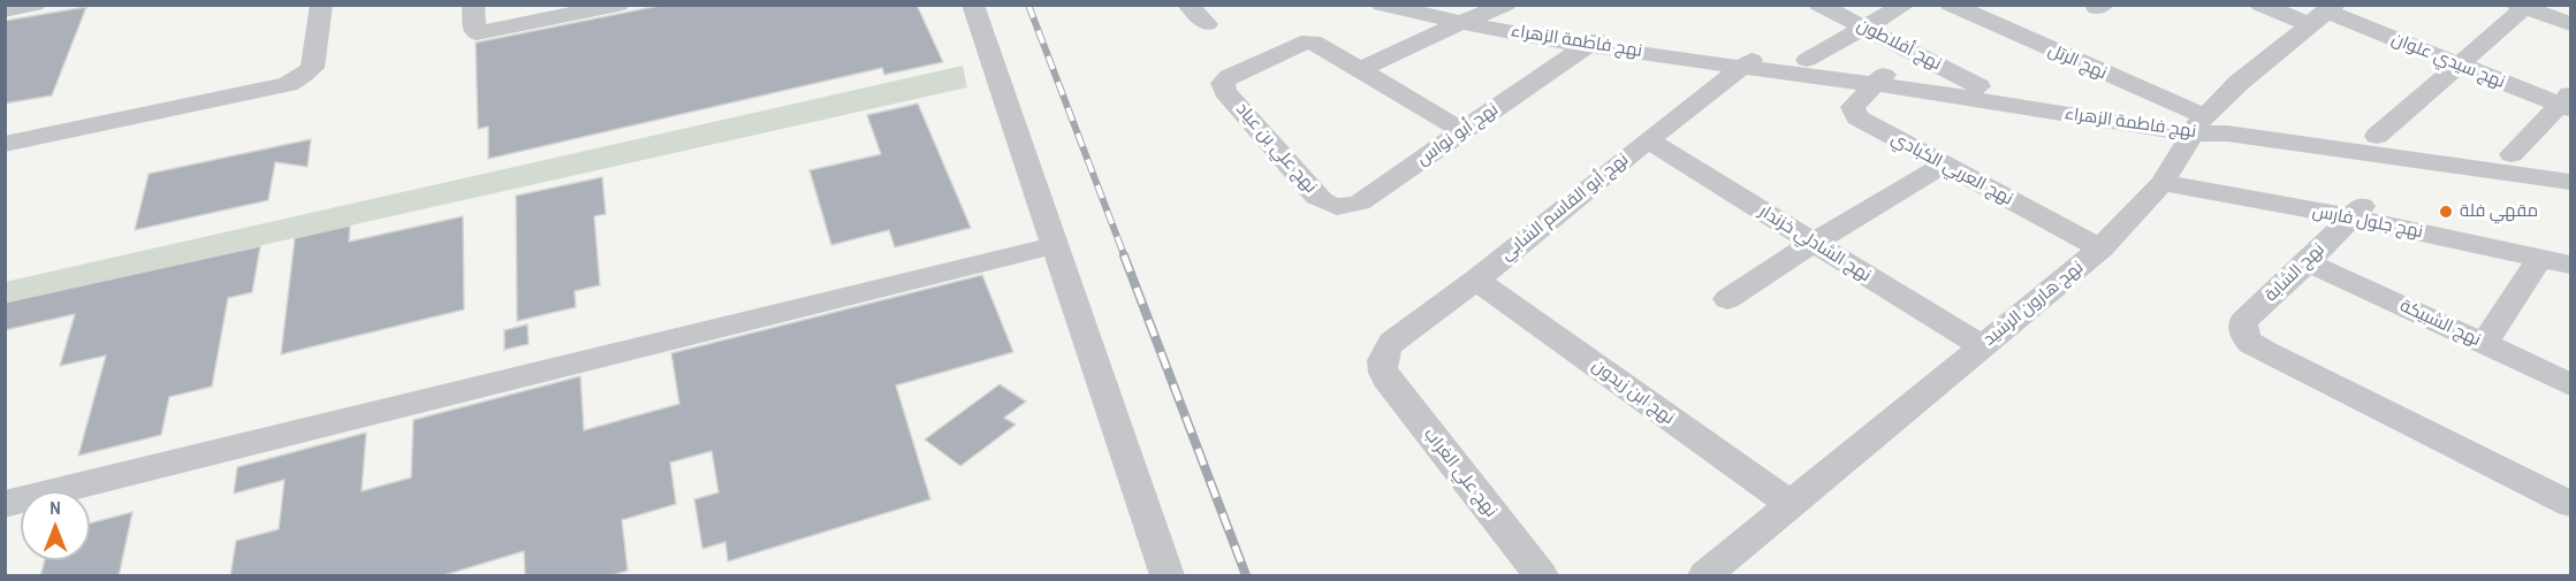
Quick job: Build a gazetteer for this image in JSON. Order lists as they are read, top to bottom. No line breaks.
{"streets":{"street":["نهج فاطمة الزهراء","نهج أفلاطون","نهج سيدي علوان","نهج الرتل","نهج أبو نواس","نهج علي بن عياد","نهج العربي الكبادي","نهج أبو القاسم الشابي","نهج جلول فارس","نهج الشادلي خزندار","نهج الشابة","نهج هارون الرشيد","نهج الشبيكة","نهج ابن زيدون","نهج علي الغراب"]},"crossings":[["نهج فاطمة الزهراء","نهج أفلاطون"],["نهج فاطمة الزهراء","نهج الرتل"],["نهج فاطمة الزهراء","نهج أبو نواس"],["نهج فاطمة الزهراء","نهج العربي الكبادي"],["نهج فاطمة الزهراء","نهج أبو القاسم الشابي"],["نهج فاطمة الزهراء","نهج هارون الرشيد"],["نهج سيدي علوان","نهج هارون الرشيد"],["نهج الرتل","نهج هارون الرشيد"],["نهج أبو نواس","نهج علي بن عياد"],["نهج العربي الكبادي","نهج هارون الرشيد"],["نهج أبو القاسم الشابي","نهج الشادلي خزندار"],["نهج أبو القاسم الشابي","نهج ابن زيدون"],["نهج أبو القاسم الشابي","نهج علي الغراب"],["نهج جلول فارس","نهج الشابة"],["نهج جلول فارس","نهج هارون الرشيد"],["نهج الشادلي خزندار","نهج هارون الرشيد"],["نهج الشابة","نهج الشبيكة"],["نهج هارون الرشيد","نهج ابن زيدون"]],"places":["مقهي فلة"],"north":"top"}
